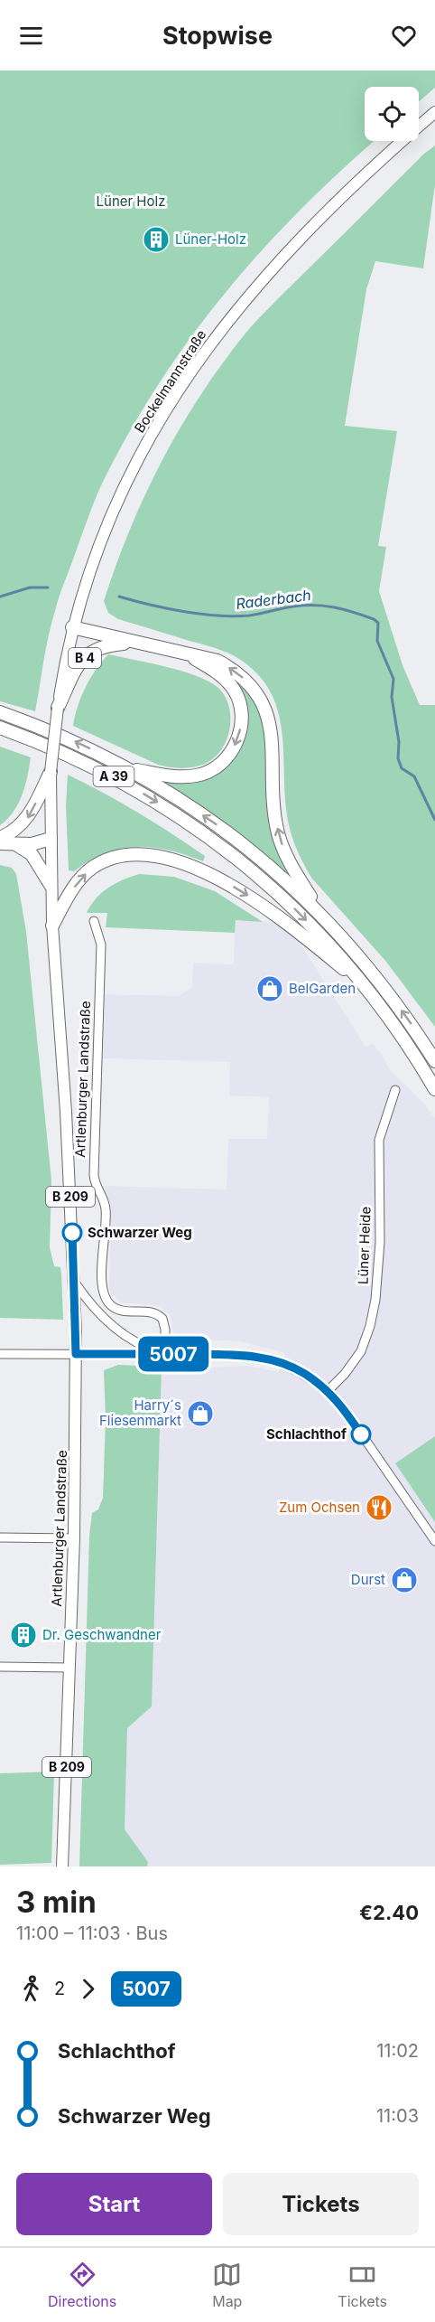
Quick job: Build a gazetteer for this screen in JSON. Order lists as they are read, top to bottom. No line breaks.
{"streets":{"highway":["B 4","A 39"],"main road":["Bockelmannstraße","Artlenburger Landstraße","B 209"],"street":["Lüner Heide"]},"crossings":[["Bockelmannstraße","B 4"],["Bockelmannstraße","B 209"],["Artlenburger Landstraße","B 209"]],"water":["Raderbach"],"parks":["Lüner Holz"],"places":{"building":["Lüner-Holz","Dr. Geschwandner"],"shop":["BelGarden","Harry´s Fliesenmarkt","Durst"],"other":["Schwarzer Weg","Schlachthof"],"restaurant":["Zum Ochsen"]},"lines":["bus line 5007"],"page":{"header":"Stopwise","on_map":"5007","heading":["3 min","11:00 – 11:03 · Bus","€2.40"],"legs":["2","5007"],"list":[{"name":"Schlachthof","value":"11:02"},{"name":"Schwarzer Weg","value":"11:03"}],"buttons":["Start","Tickets"],"tabs":["Directions","Map","Tickets"]}}
